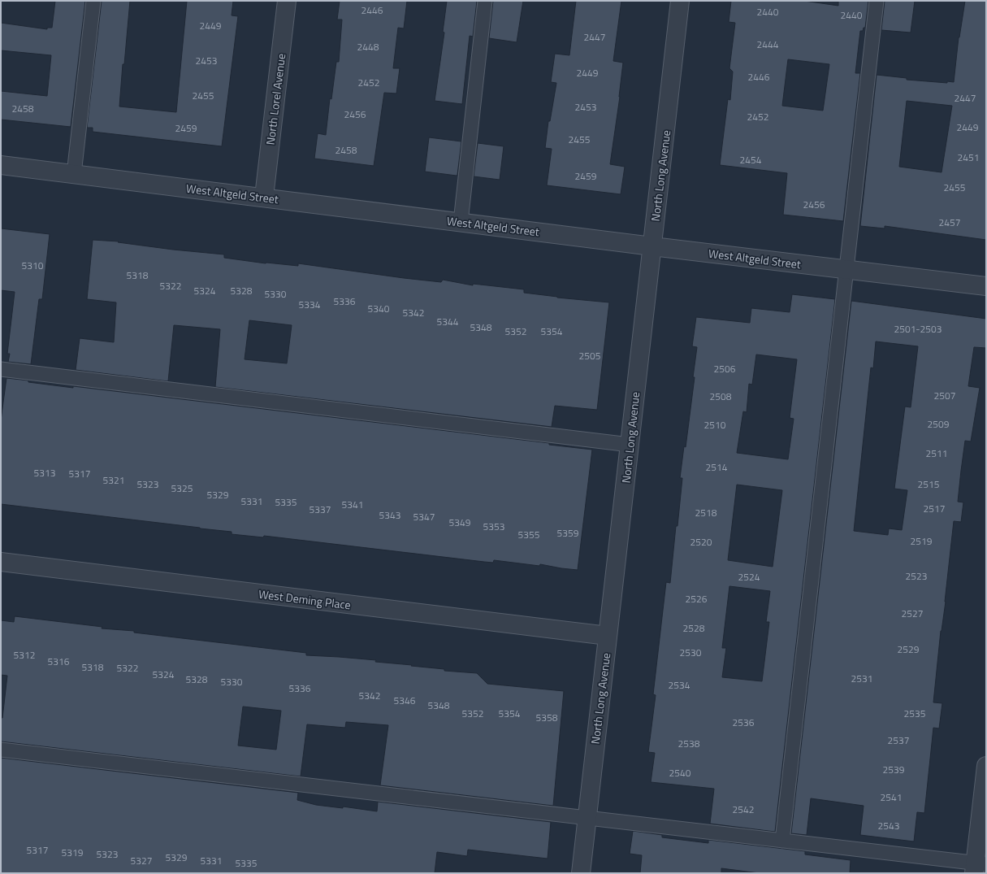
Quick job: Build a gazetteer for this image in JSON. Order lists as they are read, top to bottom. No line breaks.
{"streets":{"street":["North Lorel Avenue","North Long Avenue","West Altgeld Street","West Deming Place"]},"crossings":[["North Lorel Avenue","West Altgeld Street"],["North Long Avenue","West Altgeld Street"],["North Long Avenue","West Deming Place"]],"house_numbers":["2446","2440","2440","2449","2447","2444","2448","2453","2449","2446","2452","2455","2447","2453","2458","2456","2452","2449","2459","2455","2458","2451","2454","2459","2455","2456","2457","5310","5318","5322","5324","5328","5330","5336","5334","5340","5342","5344","5348","2501-2503","5352","5354","2505","2506","2507","2508","2509","2510","2511","2514","5313","5317","5321","5323","2515","5325","5329","5331","5335","5341","2517","5337","2518","5343","5347","5349","5353","5359","5355","2519","2520","2523","2524","2526","2527","2528","2529","2530","5312","5316","5318","5322","5324","2531","5328","5330","2534","5336","5342","5346","5348","5352","5354","2535","5358","2536","2537","2538","2539","2540","2541","2542","2543","5317","5319","5323","5329","5327","5331","5335"]}
